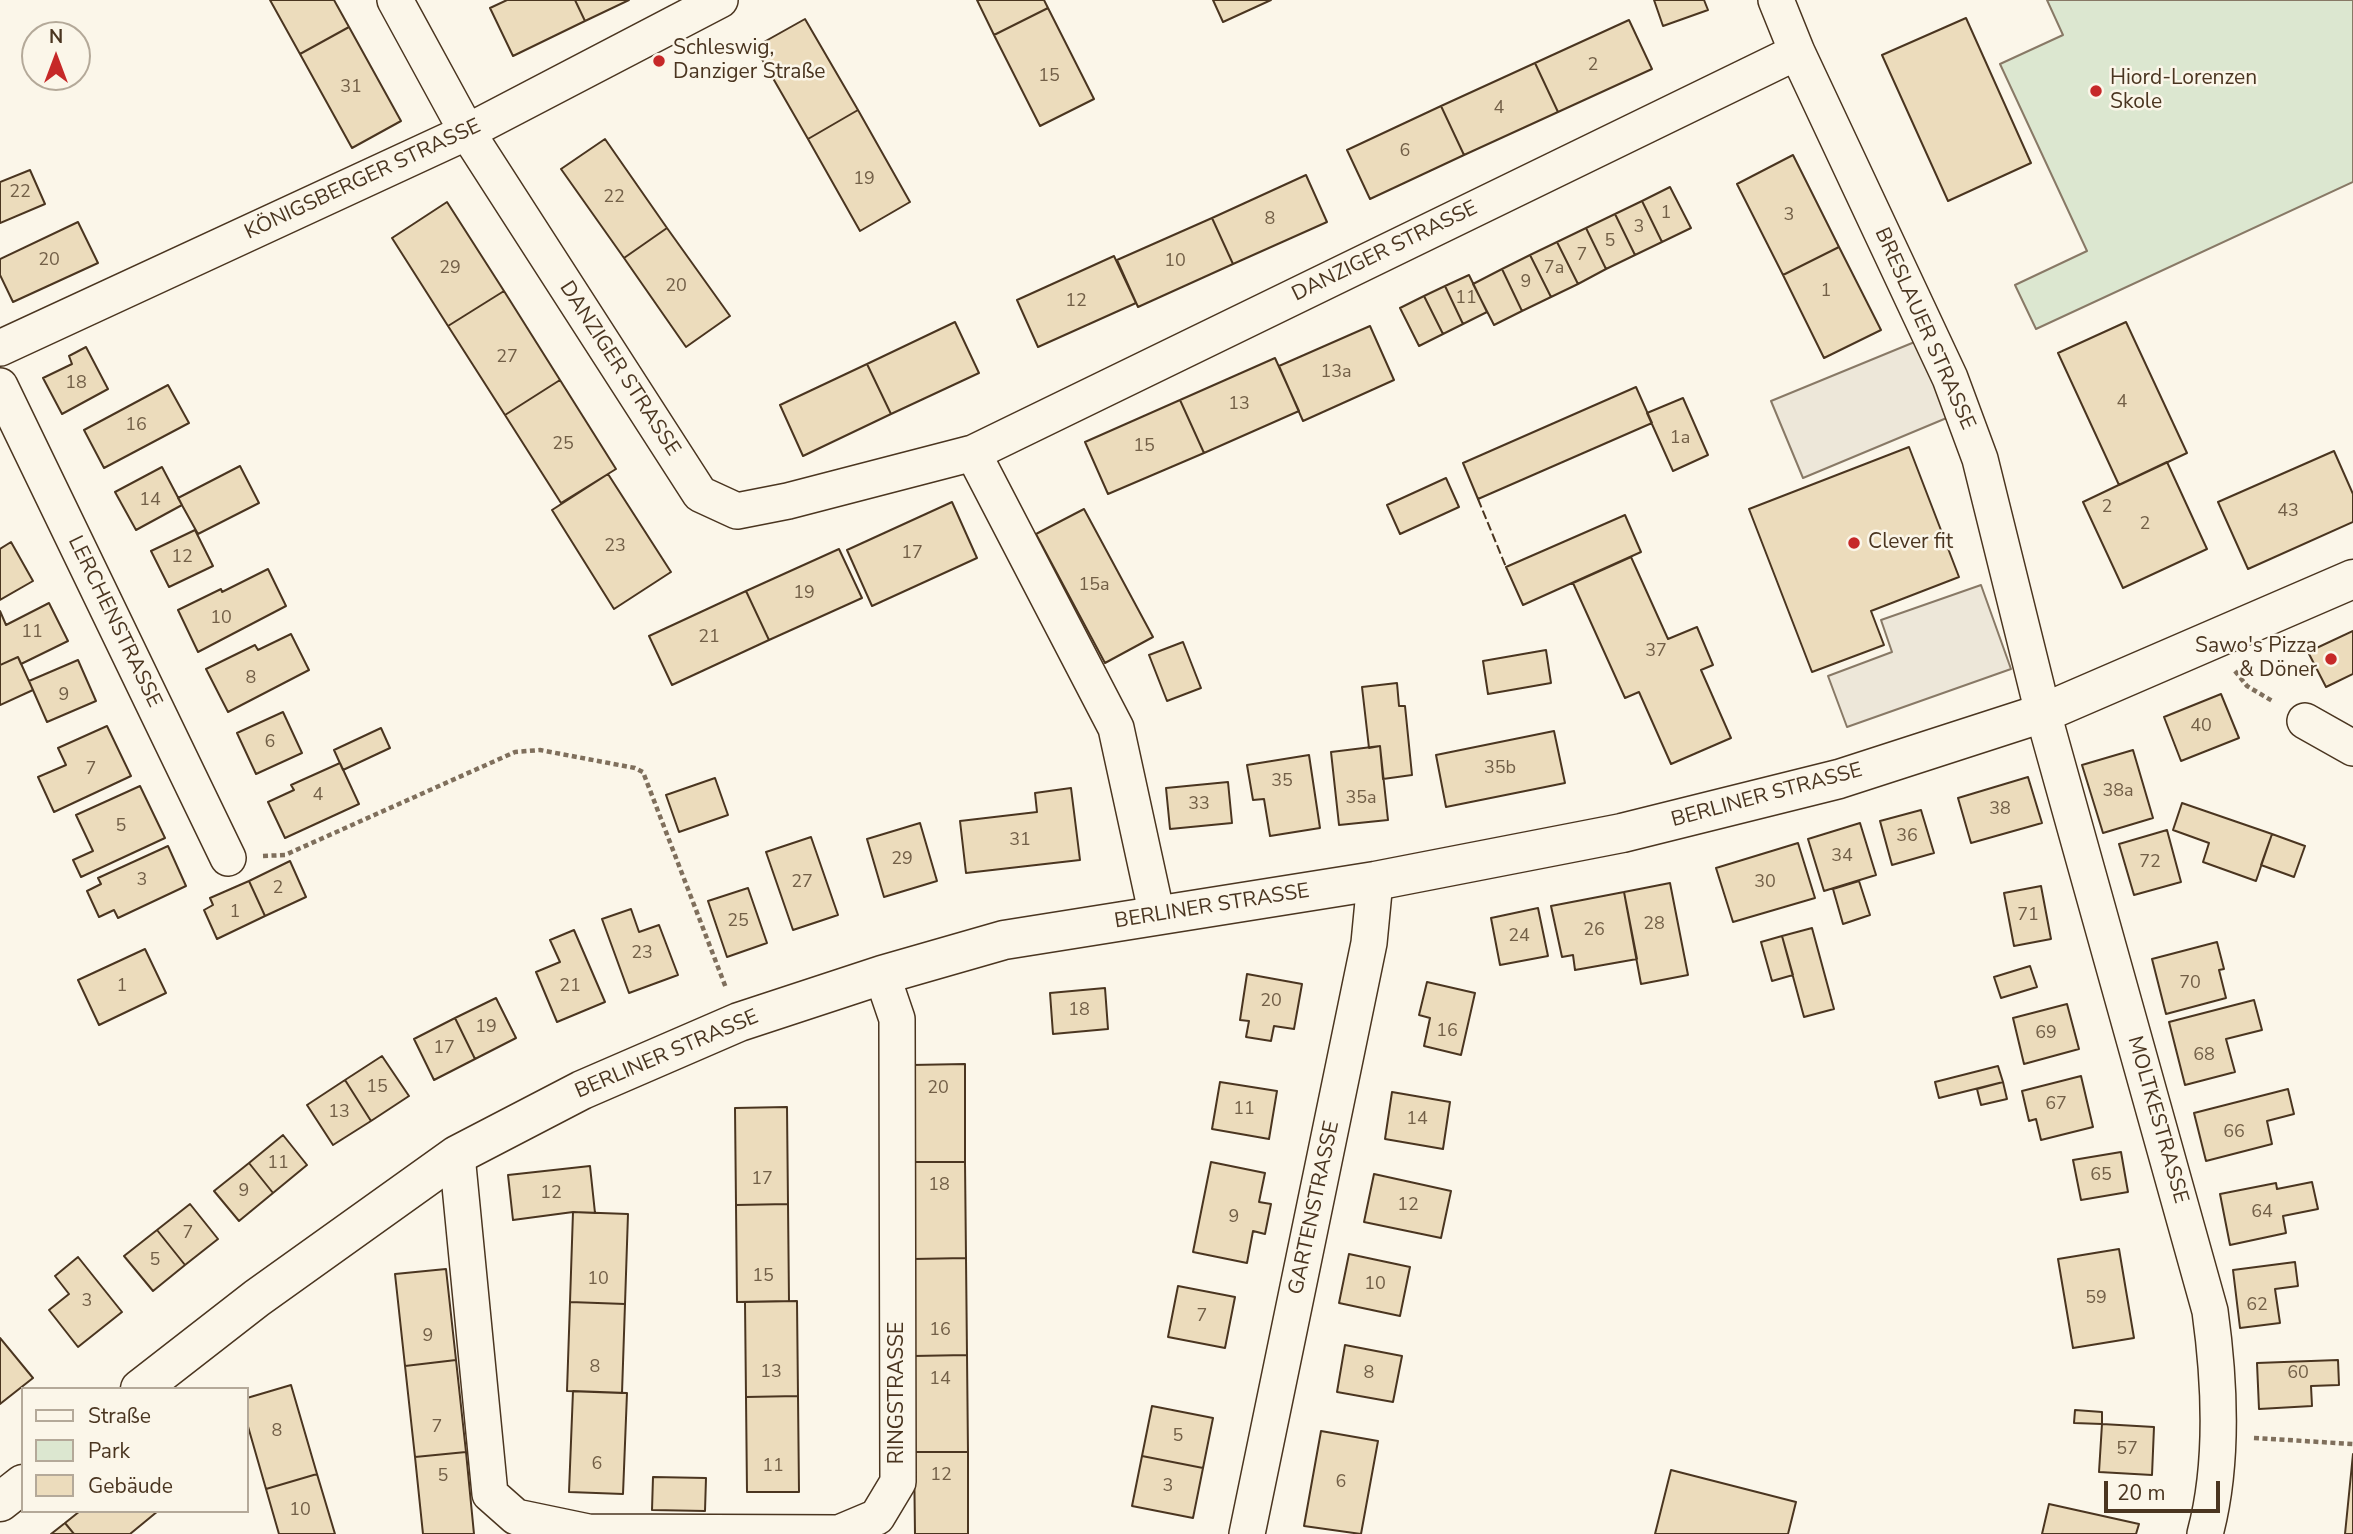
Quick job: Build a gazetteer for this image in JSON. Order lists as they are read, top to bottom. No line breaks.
{"streets":{"street":["KÖNIGSBERGER STRASSE","DANZIGER STRASSE","BRESLAUER STRASSE","LERCHENSTRASSE","BERLINER STRASSE","MOLTKESTRASSE","GARTENSTRASSE","RINGSTRASSE"]},"crossings":[["KÖNIGSBERGER STRASSE","DANZIGER STRASSE"],["DANZIGER STRASSE","BRESLAUER STRASSE"],["BRESLAUER STRASSE","BERLINER STRASSE"],["BRESLAUER STRASSE","MOLTKESTRASSE"],["BERLINER STRASSE","MOLTKESTRASSE"],["BERLINER STRASSE","GARTENSTRASSE"],["BERLINER STRASSE","RINGSTRASSE"]],"places":["Schleswig, Danziger Straße","Hiord-Lorenzen Skole","Clever fit","Sawo's Pizza & Döner"],"house_numbers":["2","15","31","4","6","19","22","22","1","3","8","3","5","7","20","10","29","7a","9","20","1","11","12","27","13a","18","4","13","16","1a","25","15","14","2","43","2","23","17","12","15a","19","10","11","21","37","8","9","40","6","35b","7","35","38a","4","35a","33","38","5","36","31","34","29","72","3","27","30","2","1","71","25","28","26","24","23","70","1","21","20","18","19","16","69","17","68","15","20","67","11","13","14","66","11","65","17","18","9","12","12","64","9","7","5","15","10","10","59","3","62","7","16","9","8","13","8","60","14","7","8","5","57","6","11","12","5","6","3","10"],"legend":["Straße","Park","Gebäude"],"scale_bar":"20 m","north":"top"}
